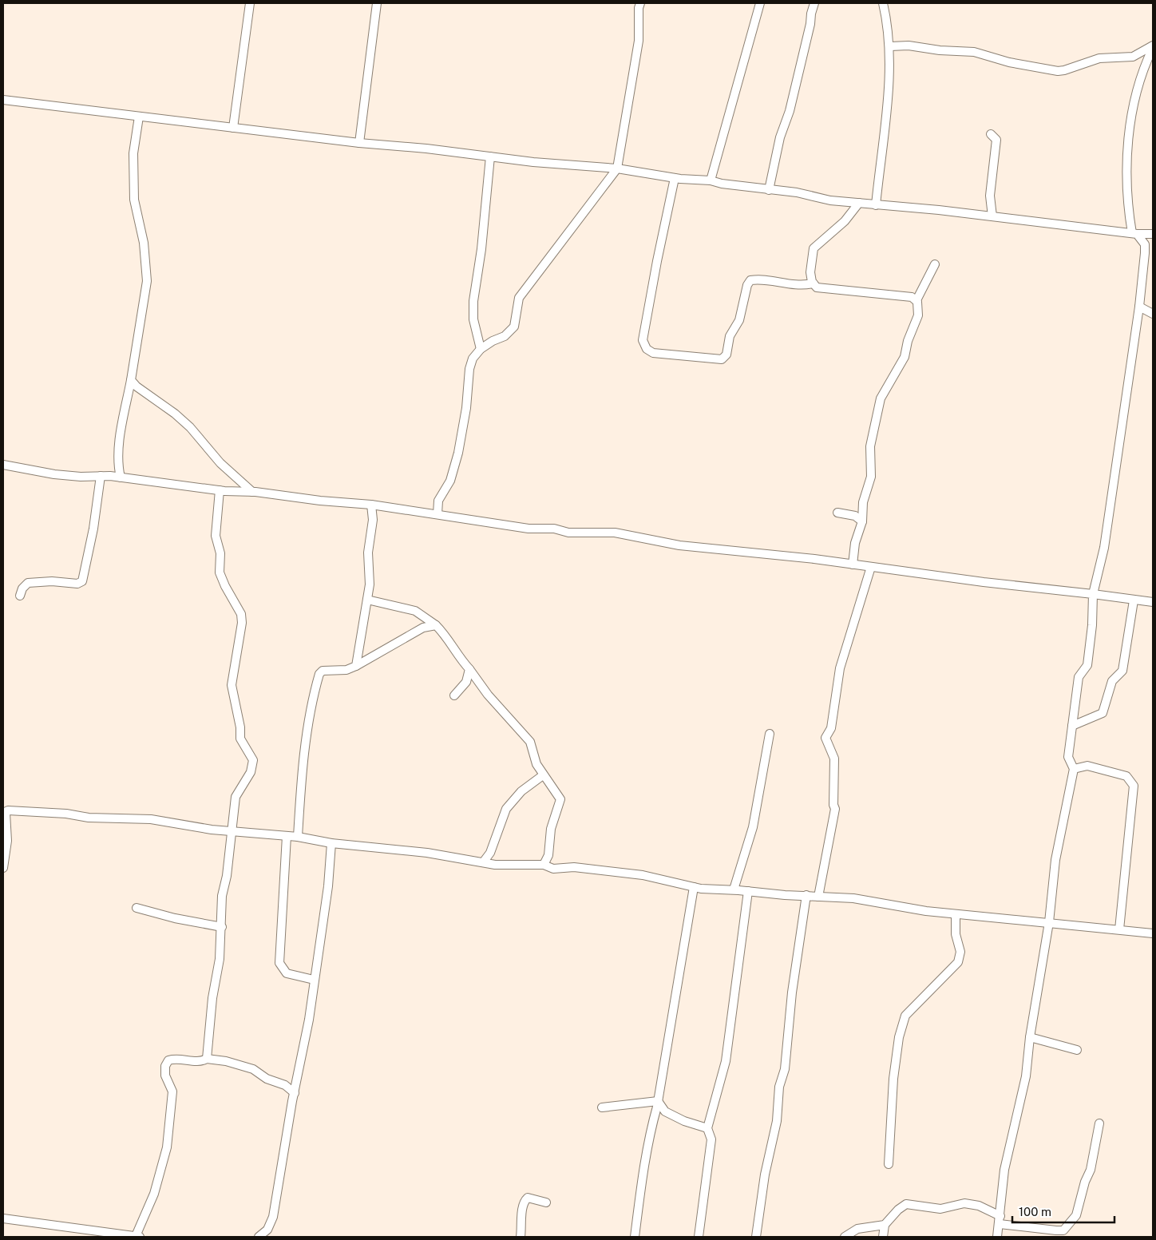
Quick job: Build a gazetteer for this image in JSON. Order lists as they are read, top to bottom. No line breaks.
{"scale_bar":"100 m"}
